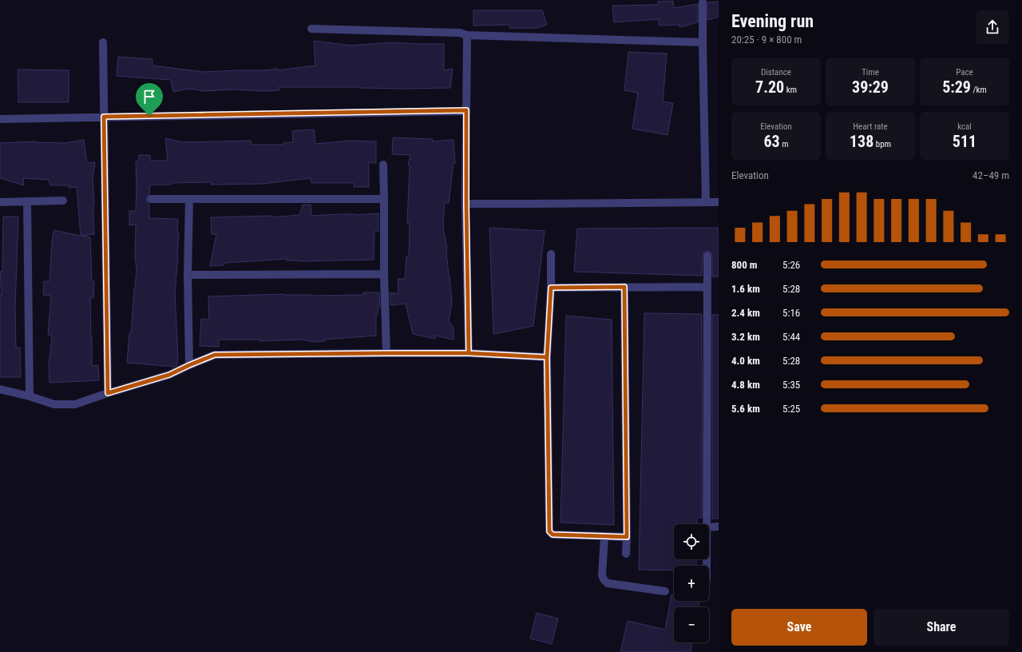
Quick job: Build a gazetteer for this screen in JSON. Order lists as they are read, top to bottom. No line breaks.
{"page":{"heading":["Evening run","20:25 · 9 × 800 m"],"stats":[["Distance","7.20 km"],["Time","39:29"],["Pace","5:29 /km"],["Elevation","63 m"],["Heart rate","138 bpm"],["kcal","511"]],"chart":["Elevation","42–49 m"],"list":[{"name":"800 m","note":"5:26"},{"name":"1.6 km","note":"5:28"},{"name":"2.4 km","note":"5:16"},{"name":"3.2 km","note":"5:44"},{"name":"4.0 km","note":"5:28"},{"name":"4.8 km","note":"5:35"},{"name":"5.6 km","note":"5:25"}],"map_buttons":["+","−"],"buttons":["Save","Share"]}}
